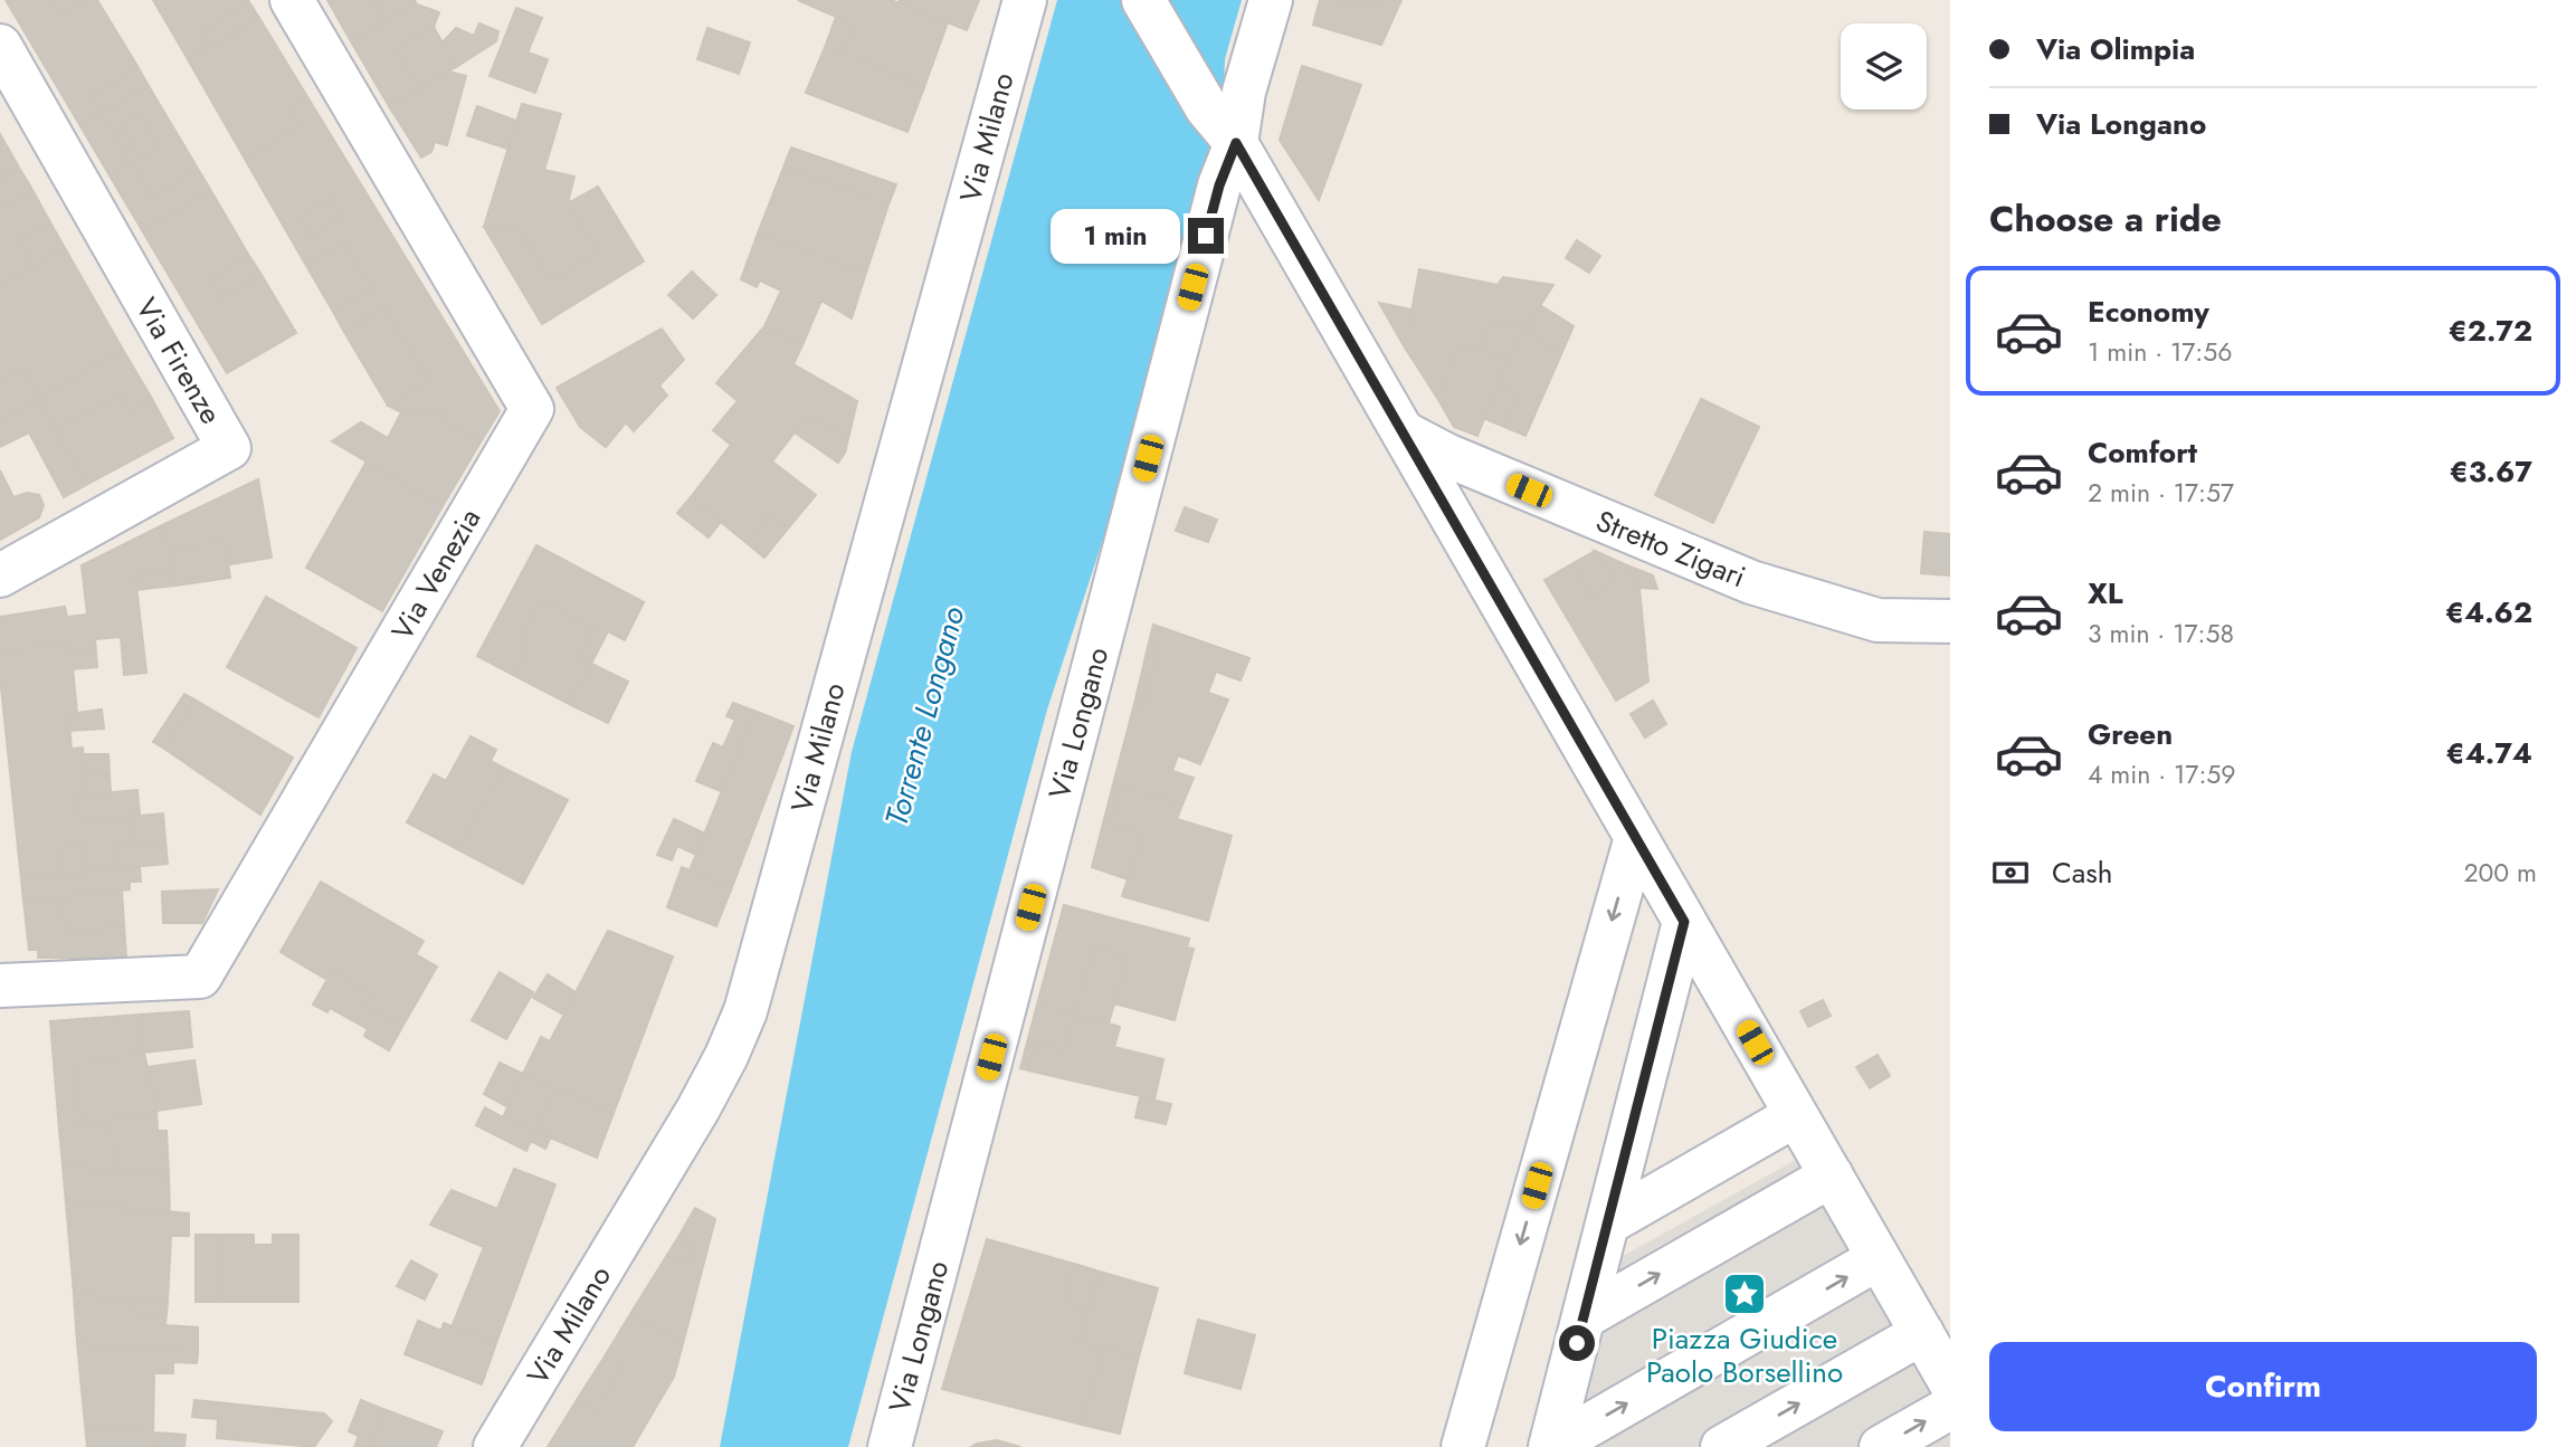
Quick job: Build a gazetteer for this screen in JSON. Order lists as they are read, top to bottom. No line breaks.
{"streets":{"street":["Via Milano","Via Firenze","Stretto Zigari","Via Venezia","Via Longano"]},"water":["Torrente Longano"],"places":{"place":["Piazza Giudice Paolo Borsellino"]},"page":{"banner":["Via Olimpia","Via Longano"],"heading":"Choose a ride","bubble":"1 min","list":[{"name":"Economy","note":"1 min · 17:56","value":"€2.72"},{"name":"Comfort","note":"2 min · 17:57","value":"€3.67"},{"name":"XL","note":"3 min · 17:58","value":"€4.62"},{"name":"Green","note":"4 min · 17:59","value":"€4.74"}],"pay":["Cash","200 m"],"buttons":"Confirm"}}
